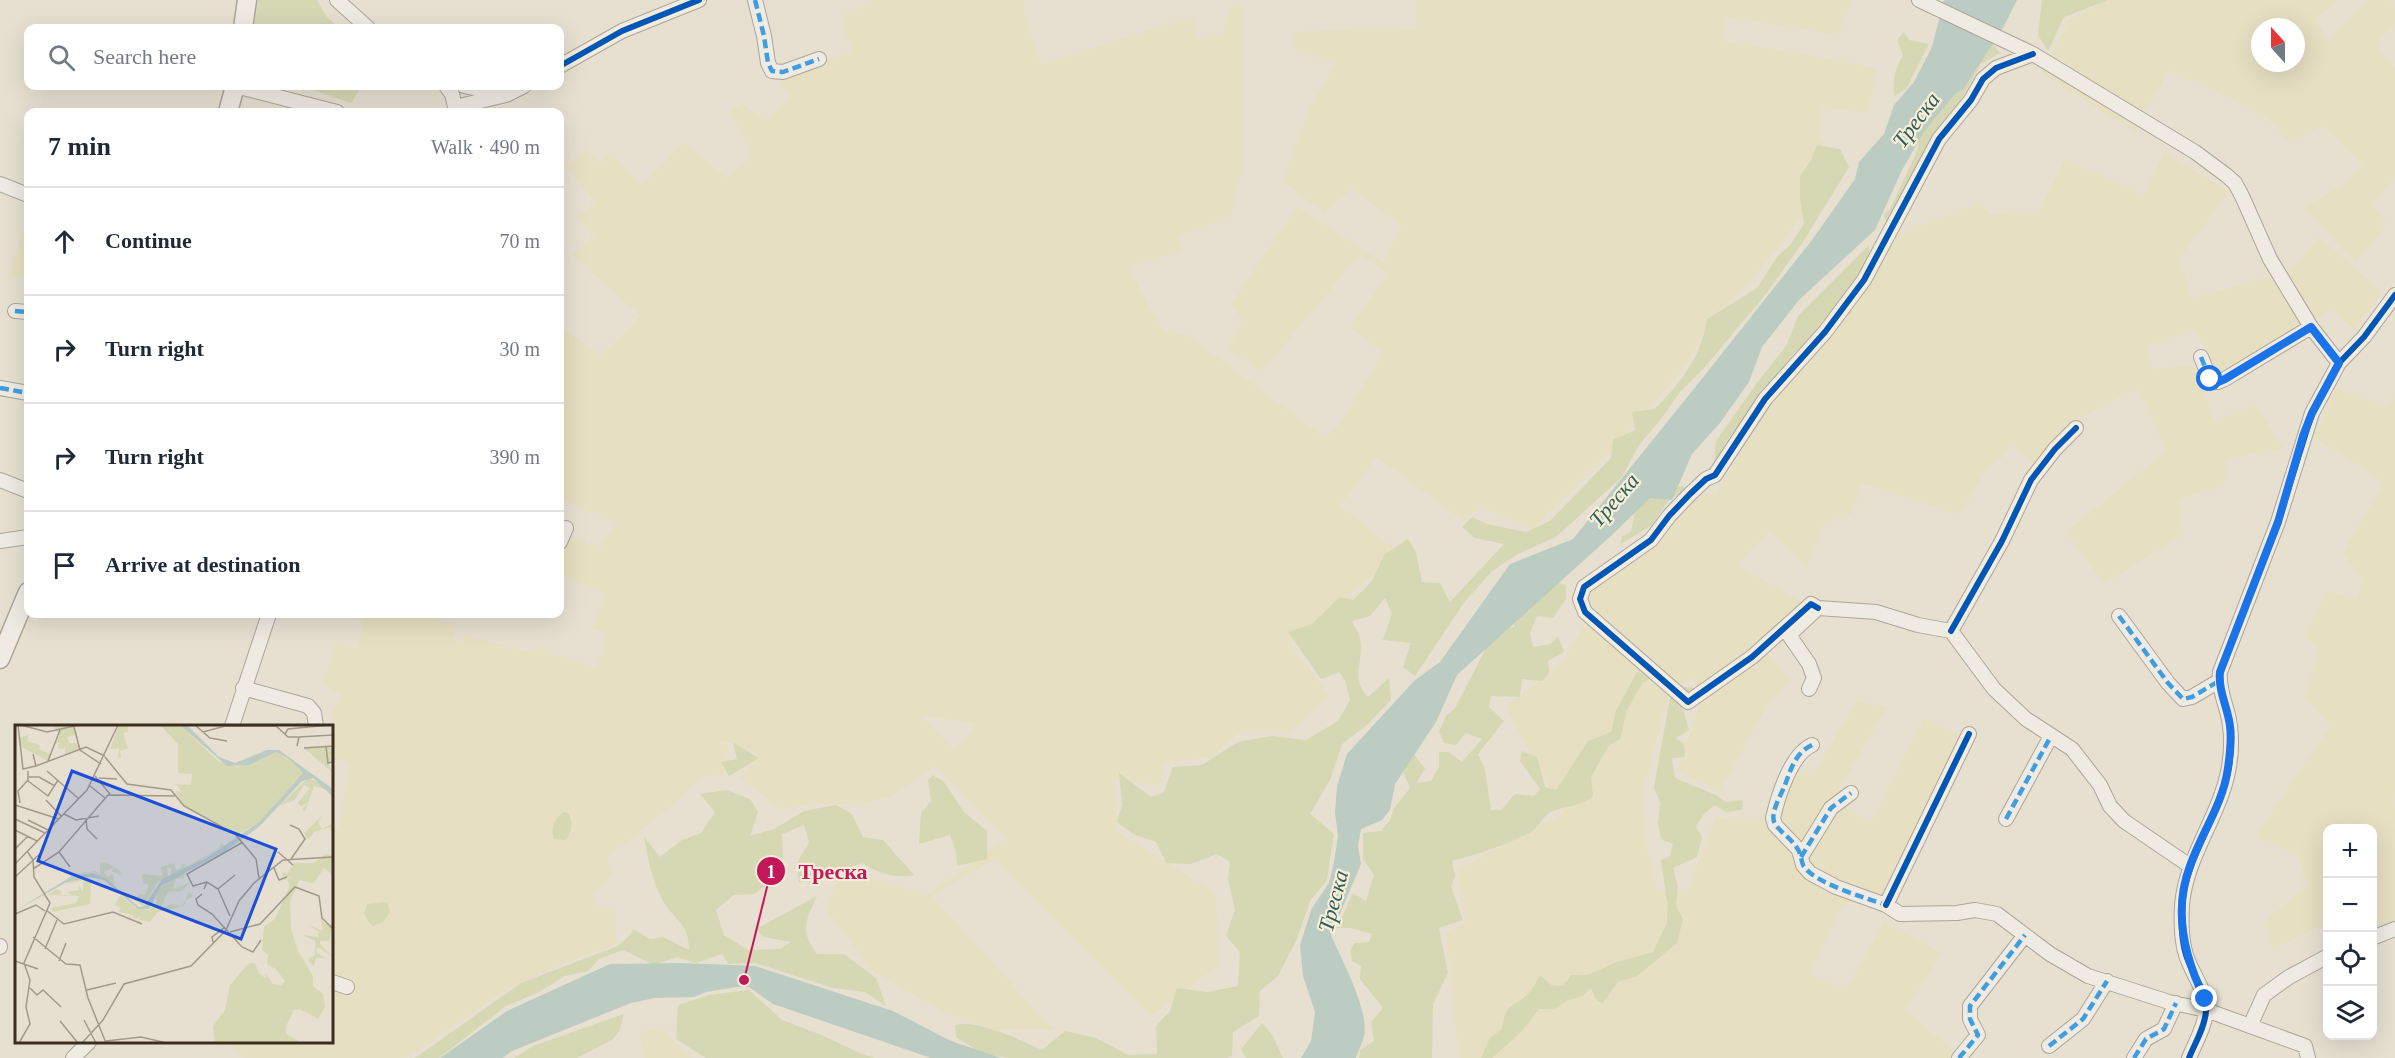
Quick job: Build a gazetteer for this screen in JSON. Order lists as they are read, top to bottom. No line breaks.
{"water":["Треска"],"places":["Треска"],"north":"top","page":{"search":"Search here","heading":["7 min","Walk · 490 m"],"list":[["Continue","70 m"],["Turn right","30 m"],["Turn right","390 m"],"Arrive at destination"],"map_buttons":["+","−"]}}
